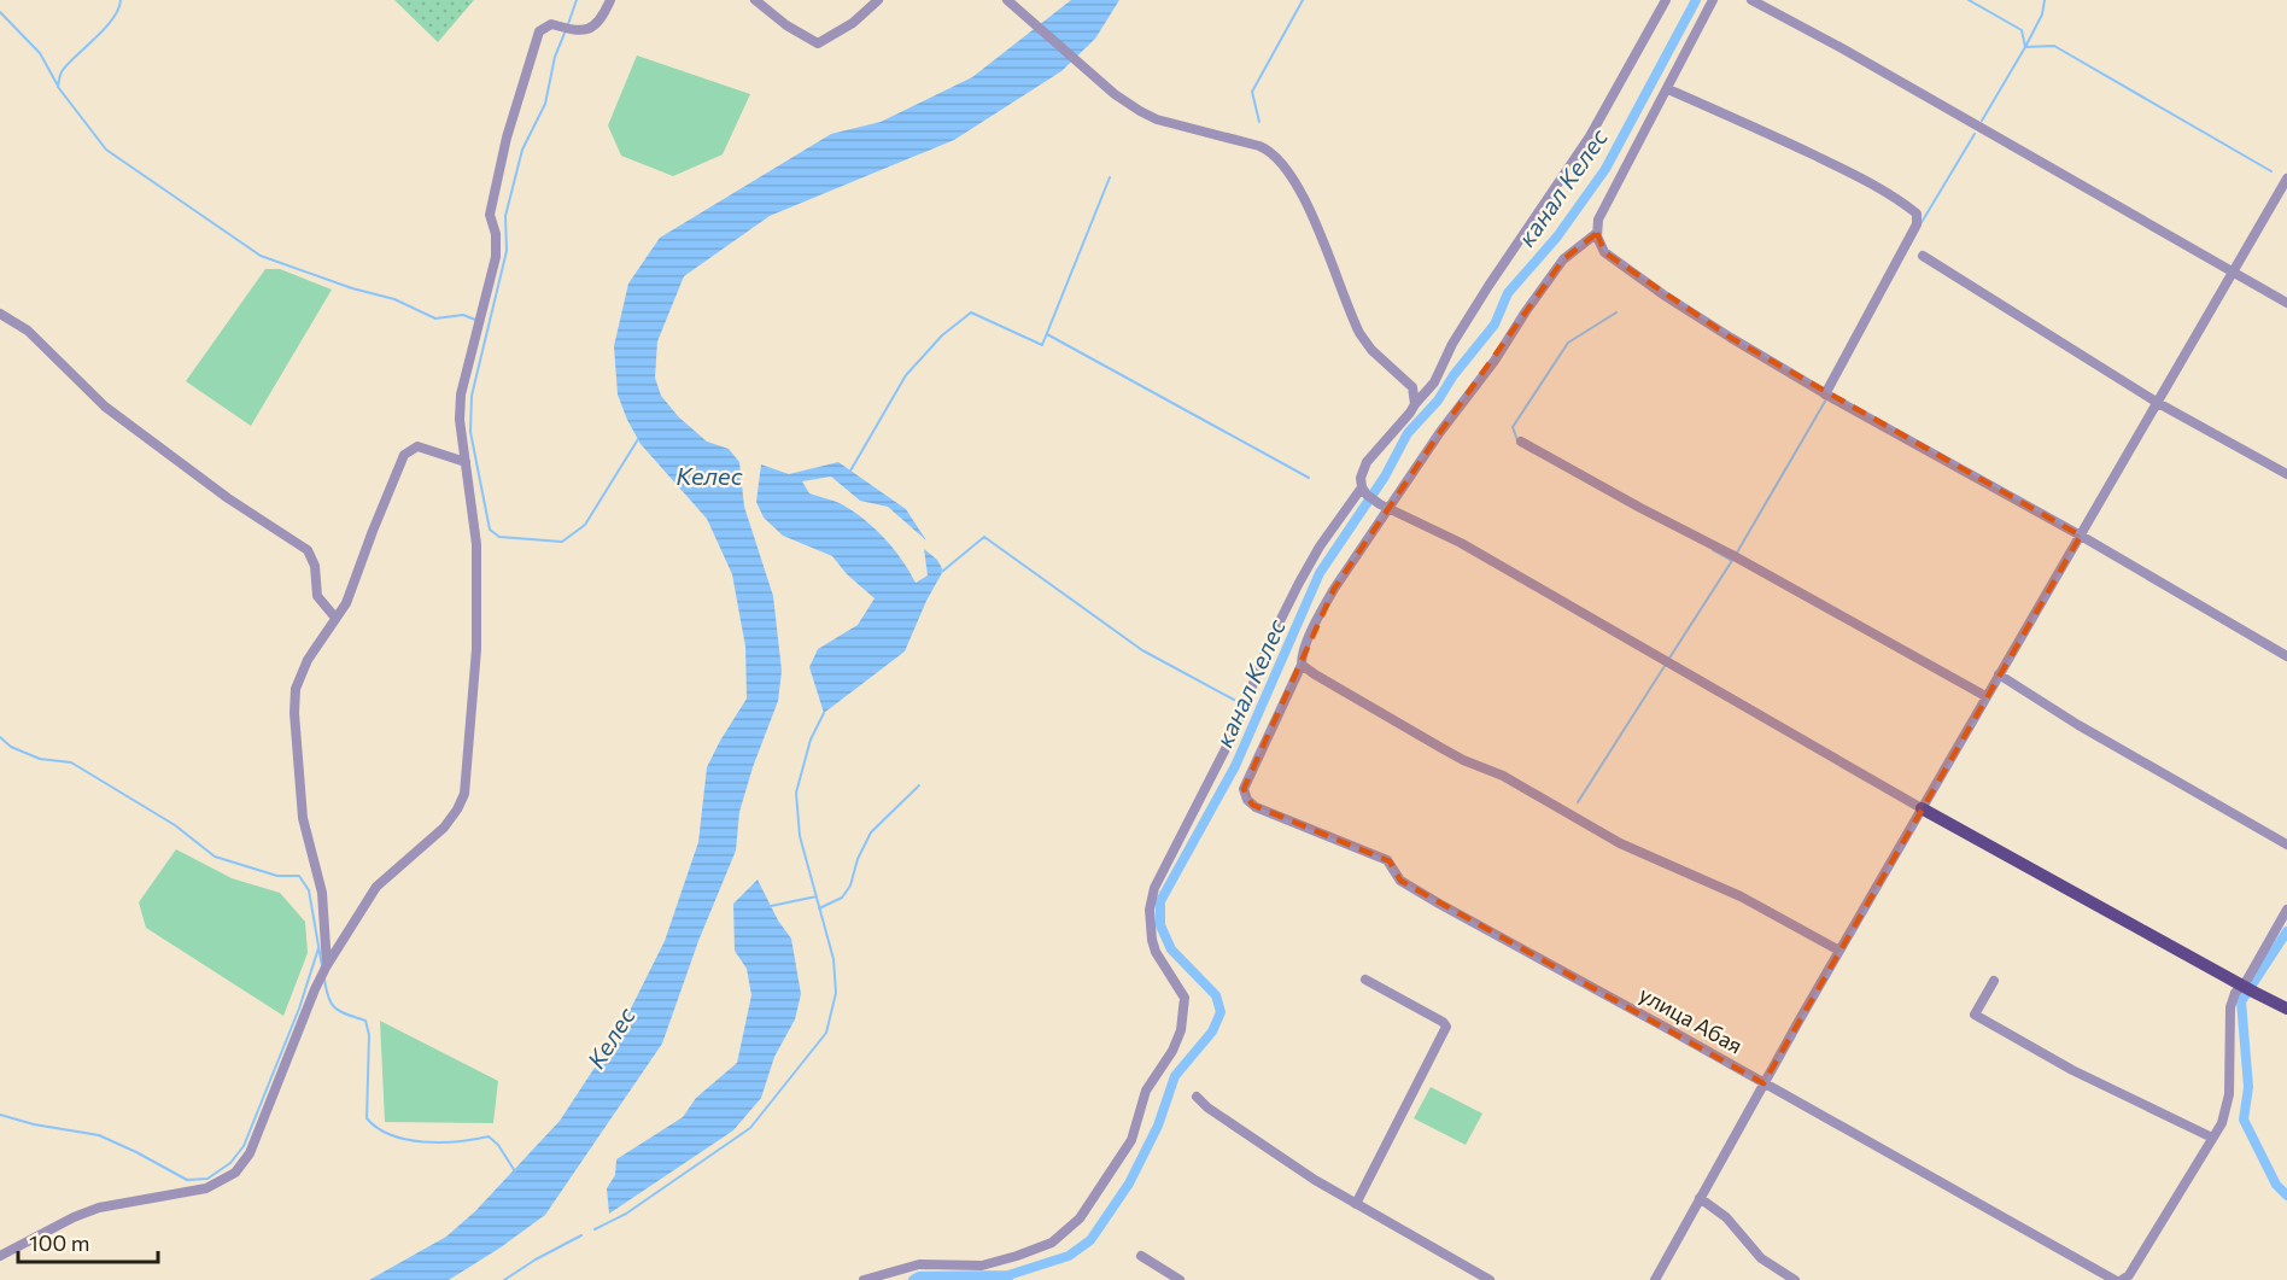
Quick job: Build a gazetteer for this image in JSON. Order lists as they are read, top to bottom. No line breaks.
{"streets":{"street":["улица Абая"]},"water":["канал Келес","Келес"],"scale_bar":"100 m"}
